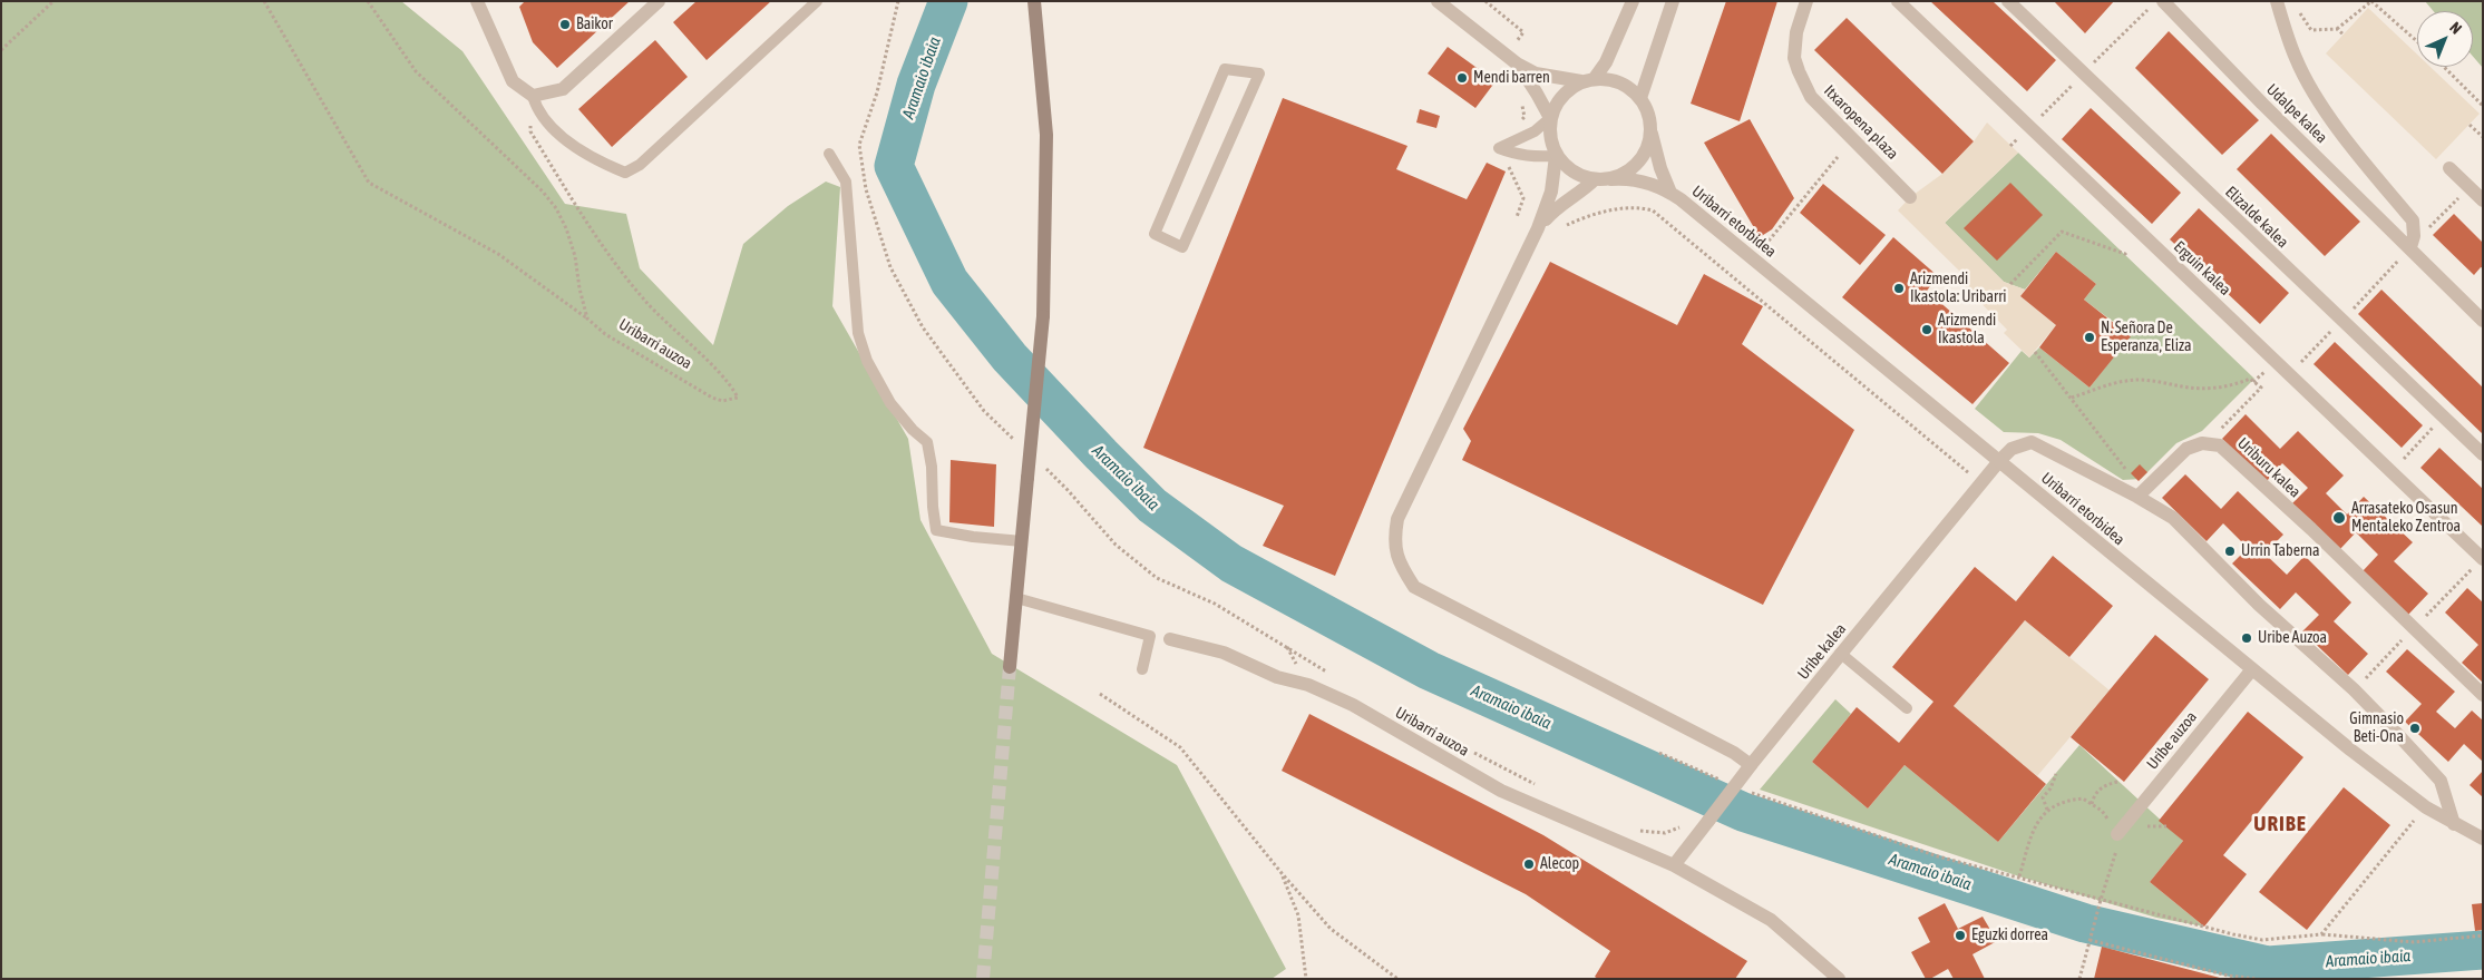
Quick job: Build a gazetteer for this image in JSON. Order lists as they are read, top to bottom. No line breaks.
{"streets":{"street":["Udalpe kalea","Itxaropena plaza","Elizalde kalea","Uribarri etorbidea","Erguin kalea","Uribarri auzoa","Uriburu kalea","Uribe kalea","Uribe auzoa"]},"crossings":[["Uribarri etorbidea","Uribe kalea"],["Uribarri etorbidea","Uribe auzoa"],["Uribarri auzoa","Uribe kalea"]],"districts":["URIBE"],"water":["Aramaio ibaia"],"places":["Baikor","Mendi barren","Arizmendi Ikastola: Uribarri","Arizmendi Ikastola","N. Señora De Esperanza, Eliza","Arrasateko Osasun Mentaleko Zentroa","Urrin Taberna","Uribe Auzoa","Gimnasio Beti-Ona","Alecop","Eguzki dorrea"],"north":"top right"}
